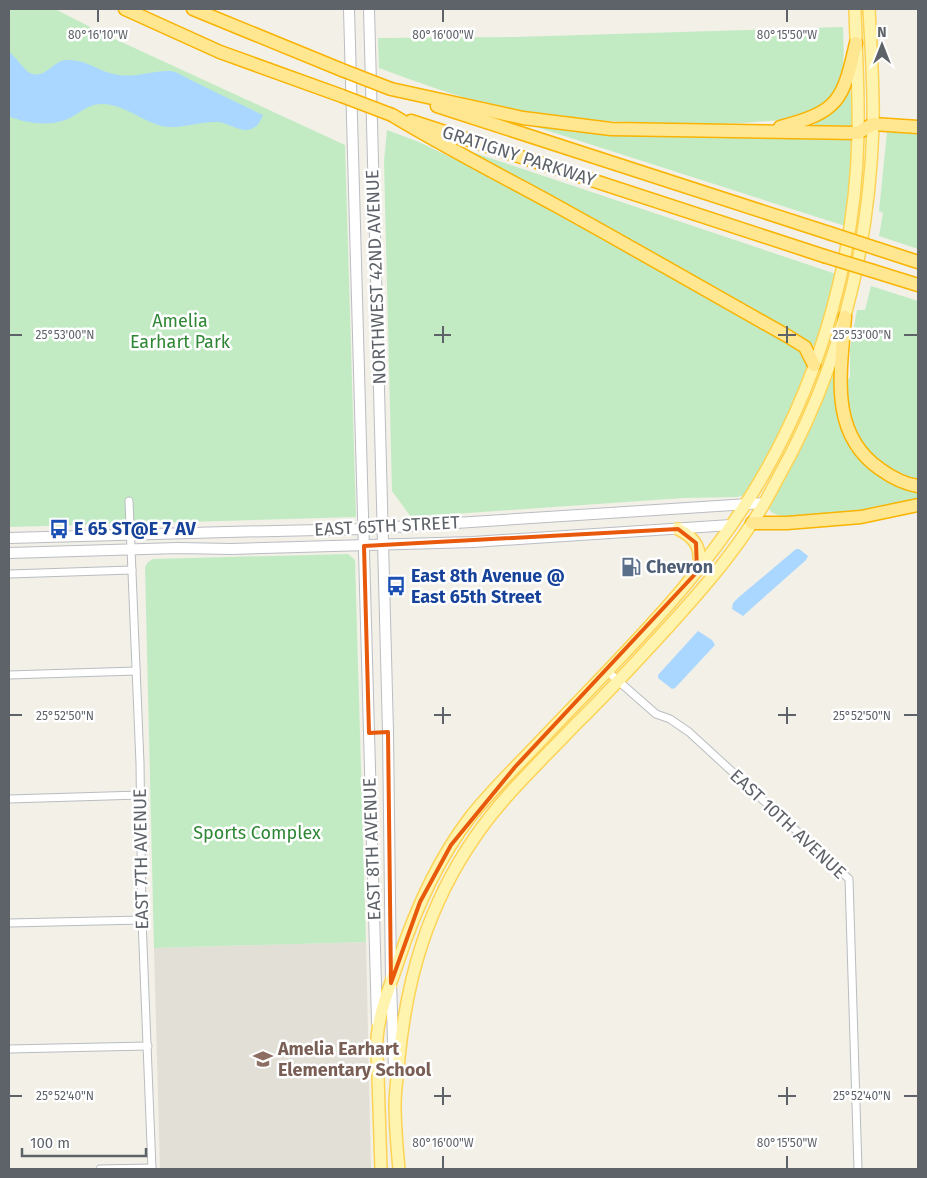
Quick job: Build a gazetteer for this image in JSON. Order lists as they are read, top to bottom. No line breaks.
{"streets":{"highway":["GRATIGNY PARKWAY"],"main road":["NORTHWEST 42ND AVENUE","EAST 65TH STREET","EAST 8TH AVENUE"],"street":["EAST 10TH AVENUE","EAST 7TH AVENUE"]},"crossings":[["NORTHWEST 42ND AVENUE","EAST 65TH STREET"],["NORTHWEST 42ND AVENUE","EAST 8TH AVENUE"],["EAST 65TH STREET","EAST 8TH AVENUE"],["EAST 65TH STREET","EAST 7TH AVENUE"]],"parks":["Amelia Earhart Park","Sports Complex"],"places":{"bus stop":["E 65 ST@E 7 AV","East 8th Avenue @ East 65th Street"],"fuel station":["Chevron"],"school or university":["Amelia Earhart Elementary School"]},"scale_bar":"100 m","north":"top","coordinates":["80°16'10\"W","80°16'00\"W","80°15'50\"W","25°53'00\"N","25°52'50\"N","25°52'40\"N"]}
